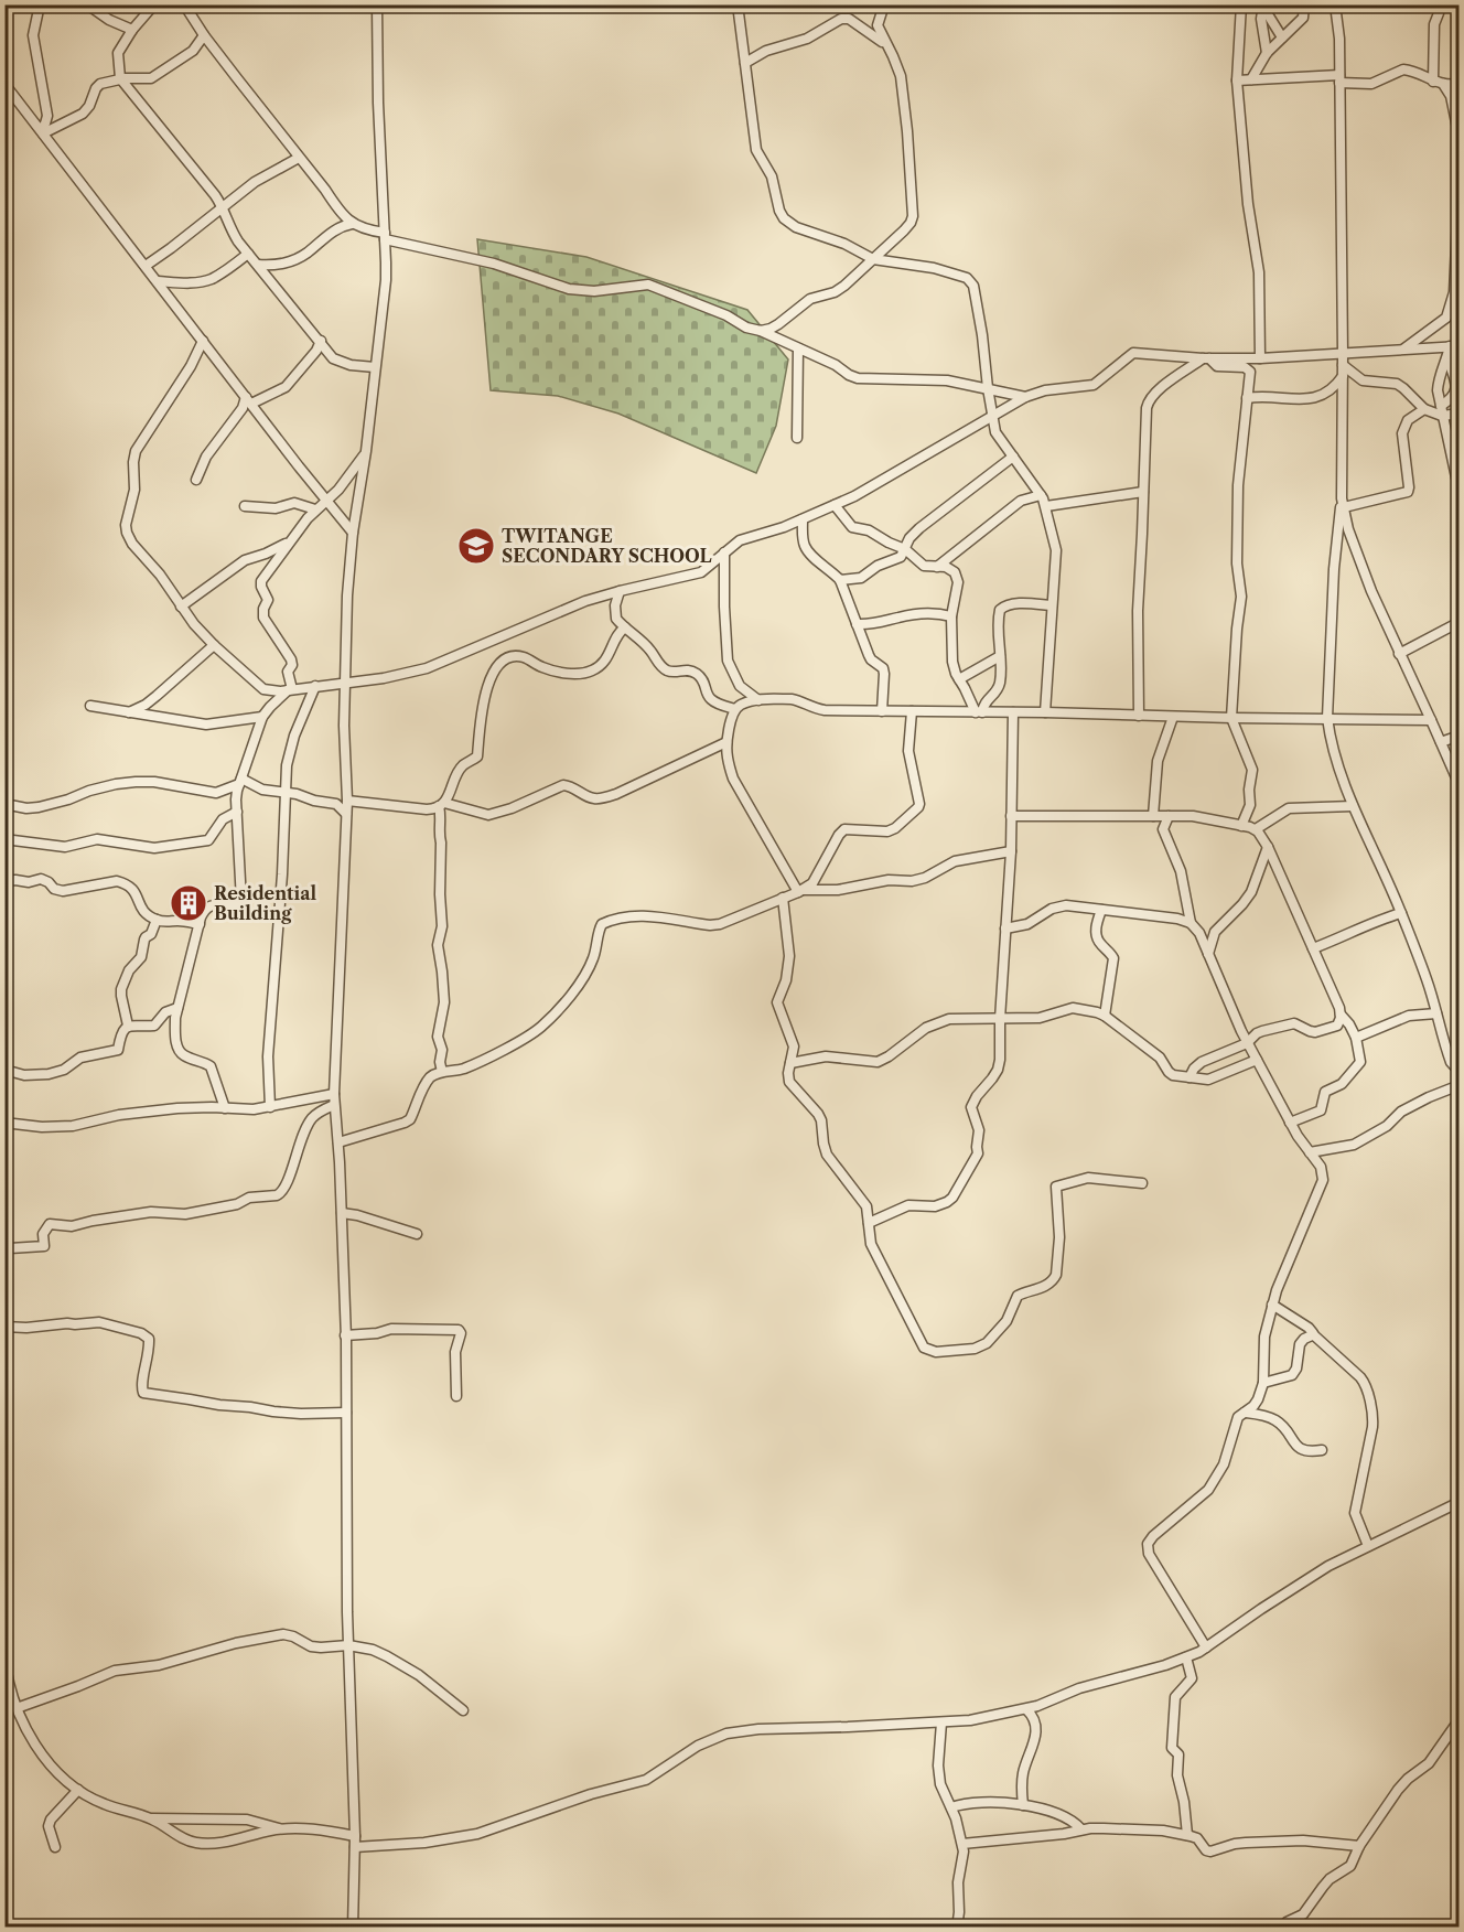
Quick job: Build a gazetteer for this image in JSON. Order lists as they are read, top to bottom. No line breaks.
{"places":{"school or university":["TWITANGE SECONDARY SCHOOL"],"building":["Residential Building"]}}
